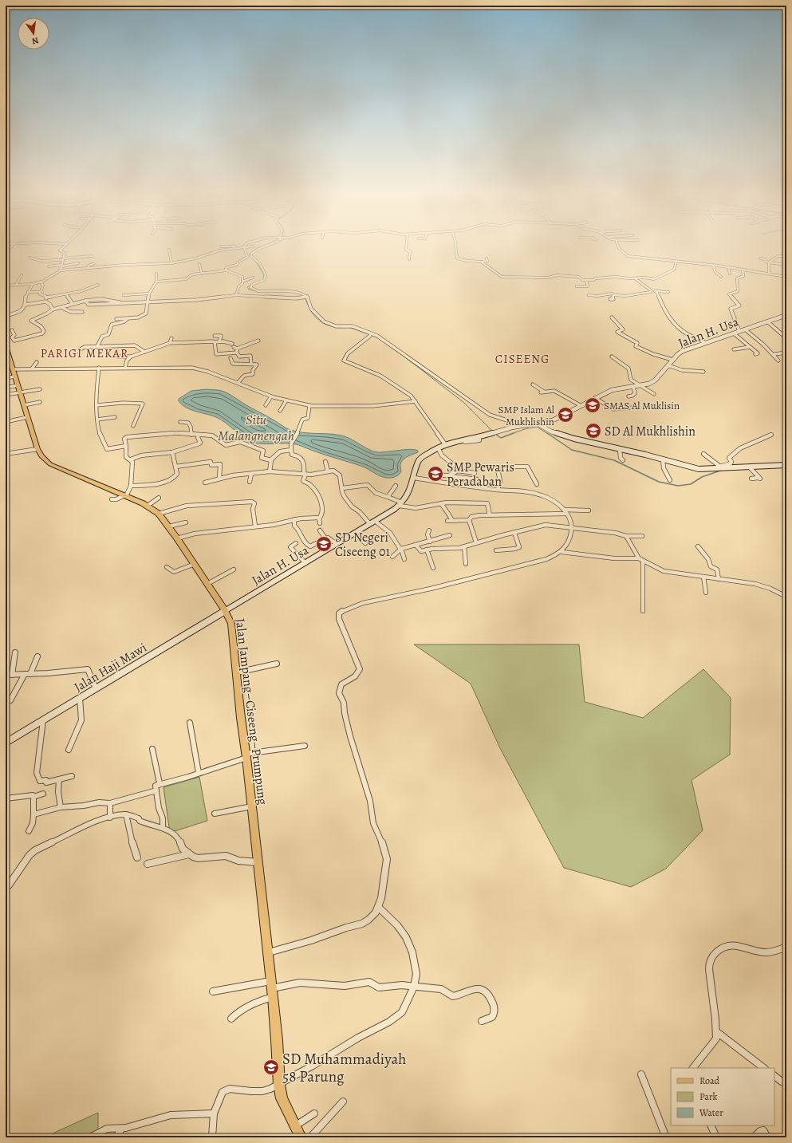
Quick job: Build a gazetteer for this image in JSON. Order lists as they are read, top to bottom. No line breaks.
{"streets":{"main road":["Jalan Jampang–Ciseeng–Prumpung"],"street":["Jalan H. Usa","Jalan Haji Mawi"]},"crossings":[["Jalan H. Usa","Jalan Haji Mawi"],["Jalan H. Usa","Jalan Jampang–Ciseeng–Prumpung"],["Jalan Haji Mawi","Jalan Jampang–Ciseeng–Prumpung"]],"districts":["PARIGI MEKAR","CISEENG"],"water":["Situ Malangnengah"],"places":{"school or university":["SMAS Al Muklisin","SMP Islam Al Mukhlishin","SD Al Mukhlishin","SMP Pewaris Peradaban","SD Negeri Ciseeng 01","SD Muhammadiyah 58 Parung"]},"legend":["Road","Park","Water"],"north":"bottom"}
